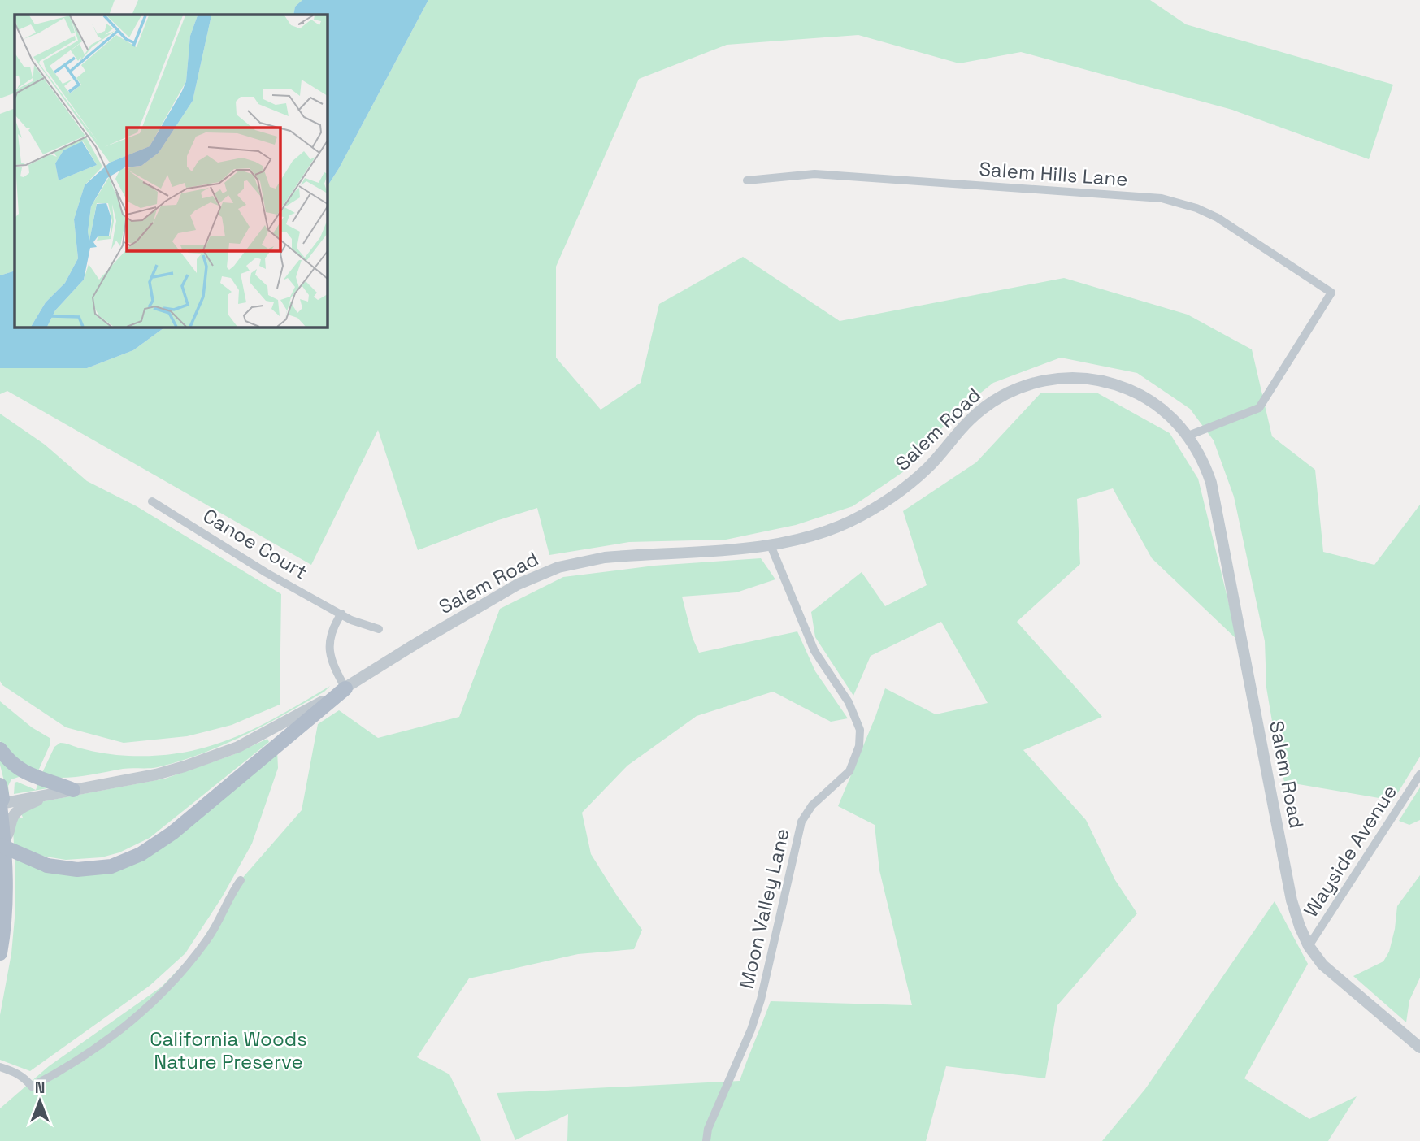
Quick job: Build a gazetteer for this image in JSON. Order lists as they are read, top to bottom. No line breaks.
{"streets":{"street":["Salem Hills Lane","Salem Road","Canoe Court","Wayside Avenue","Moon Valley Lane"]},"crossings":[["Salem Hills Lane","Salem Road"],["Salem Road","Wayside Avenue"],["Salem Road","Moon Valley Lane"]],"parks":["California Woods Nature Preserve"],"north":"top"}
